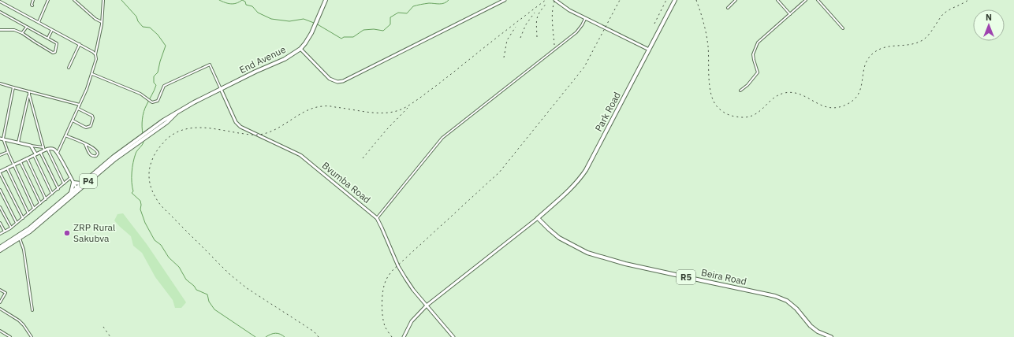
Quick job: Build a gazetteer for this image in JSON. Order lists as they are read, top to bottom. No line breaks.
{"streets":{"highway":["End Avenue","Park Road","P4","R5","Beira Road"],"street":["Bvumba Road"]},"crossings":[["End Avenue","P4"],["End Avenue","Bvumba Road"],["Park Road","Beira Road"]],"places":["ZRP Rural Sakubva"],"north":"top"}
